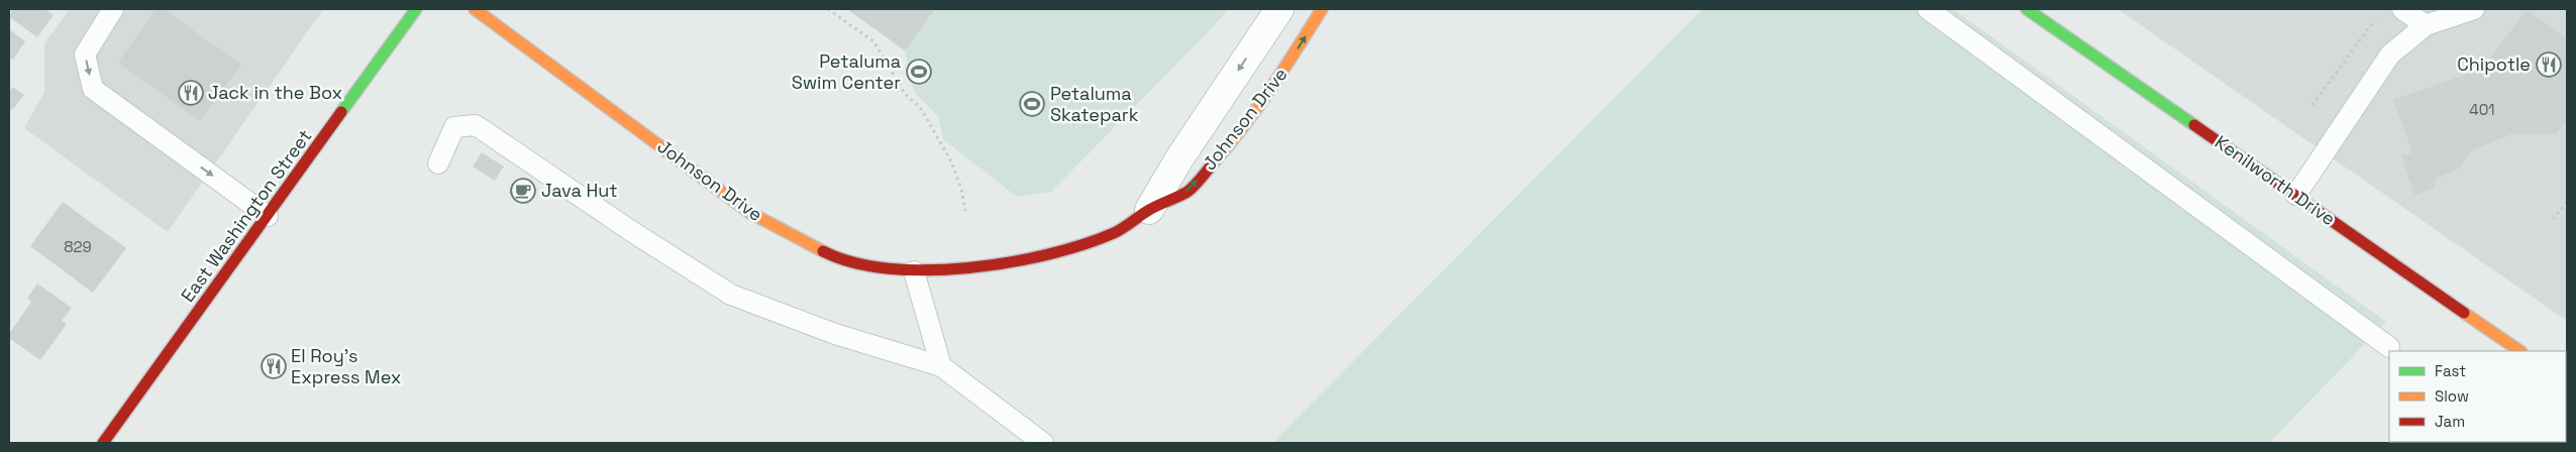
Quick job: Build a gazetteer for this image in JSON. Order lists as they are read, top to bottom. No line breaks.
{"streets":{"street":["Johnson Drive","Kenilworth Drive","East Washington Street"]},"places":{"restaurant":["Chipotle","Jack in the Box","El Roy's Express Mex"],"sports":["Petaluma Swim Center","Petaluma Skatepark"],"cafe":["Java Hut"]},"house_numbers":["401","829"],"legend":["Fast","Slow","Jam"]}
